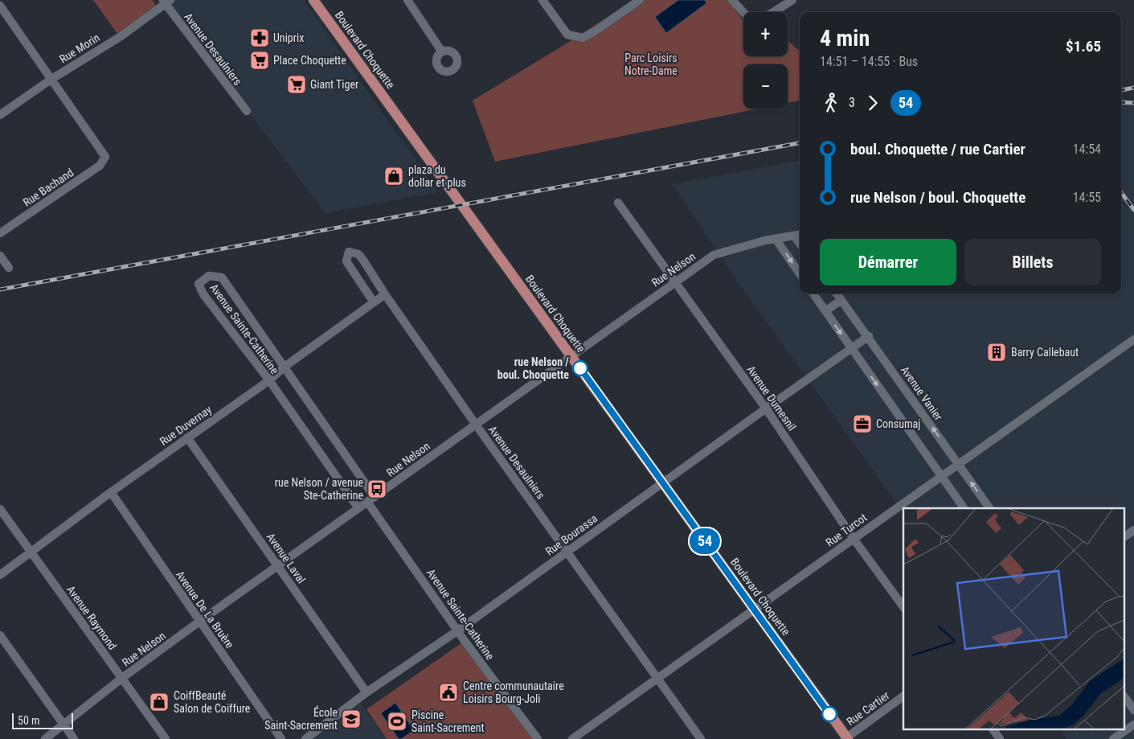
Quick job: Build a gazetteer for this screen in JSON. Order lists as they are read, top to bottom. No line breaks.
{"streets":{"main road":["Boulevard Choquette"],"street":["Rue Morin","Avenue Desaulniers","Rue Bachand","Rue Nelson","Avenue Sainte-Catherine","Avenue Vanier","Avenue Dumesnil","Rue Duvernay","Rue Turcot","Rue Bourassa","Avenue Laval","Avenue De La Bruère","Avenue Raymond","Rue Cartier"]},"crossings":[["Rue Morin","Avenue Desaulniers"],["Rue Morin","Rue Bachand"],["Avenue Desaulniers","Rue Nelson"],["Avenue Desaulniers","Rue Duvernay"],["Avenue Desaulniers","Rue Turcot"],["Avenue Desaulniers","Rue Bourassa"],["Boulevard Choquette","Rue Nelson"],["Boulevard Choquette","Rue Turcot"],["Boulevard Choquette","Rue Bourassa"],["Boulevard Choquette","Rue Cartier"],["Rue Nelson","Avenue Sainte-Catherine"],["Rue Nelson","Avenue Dumesnil"],["Rue Nelson","Avenue Laval"],["Rue Nelson","Avenue De La Bruère"],["Rue Nelson","Avenue Raymond"],["Avenue Sainte-Catherine","Rue Duvernay"],["Avenue Sainte-Catherine","Rue Bourassa"],["Avenue Vanier","Rue Turcot"],["Avenue Vanier","Rue Bourassa"],["Avenue Dumesnil","Rue Turcot"],["Avenue Dumesnil","Rue Bourassa"],["Rue Duvernay","Avenue Laval"],["Rue Duvernay","Avenue De La Bruère"],["Rue Duvernay","Avenue Raymond"],["Rue Bourassa","Avenue Laval"]],"parks":["Parc Loisirs Notre-Dame"],"places":{"pharmacy":["Uniprix"],"supermarket":["Place Choquette","Giant Tiger"],"shop":["plaza du dollar et plus","CoiffBeauté Salon de Coiffure"],"building":["Barry Callebaut"],"other":["rue Nelson / boul. Choquette"],"office":["Consumaj"],"bus stop":["rue Nelson / avenue Ste-Catherine"],"public building":["Centre communautaire Loisirs Bourg-Joli"],"school or university":["École Saint-Sacrement"],"sports":["Piscine Saint-Sacrement"]},"lines":["bus line 54"],"scale_bar":"50 m","page":{"on_map":"54","map_buttons":["+","−"],"heading":["4 min","14:51 – 14:55 · Bus","$1.65"],"legs":["3","54"],"list":[{"name":"boul. Choquette / rue Cartier","value":"14:54"},{"name":"rue Nelson / boul. Choquette","value":"14:55"}],"buttons":["Démarrer","Billets"],"scale":"50 m"}}
